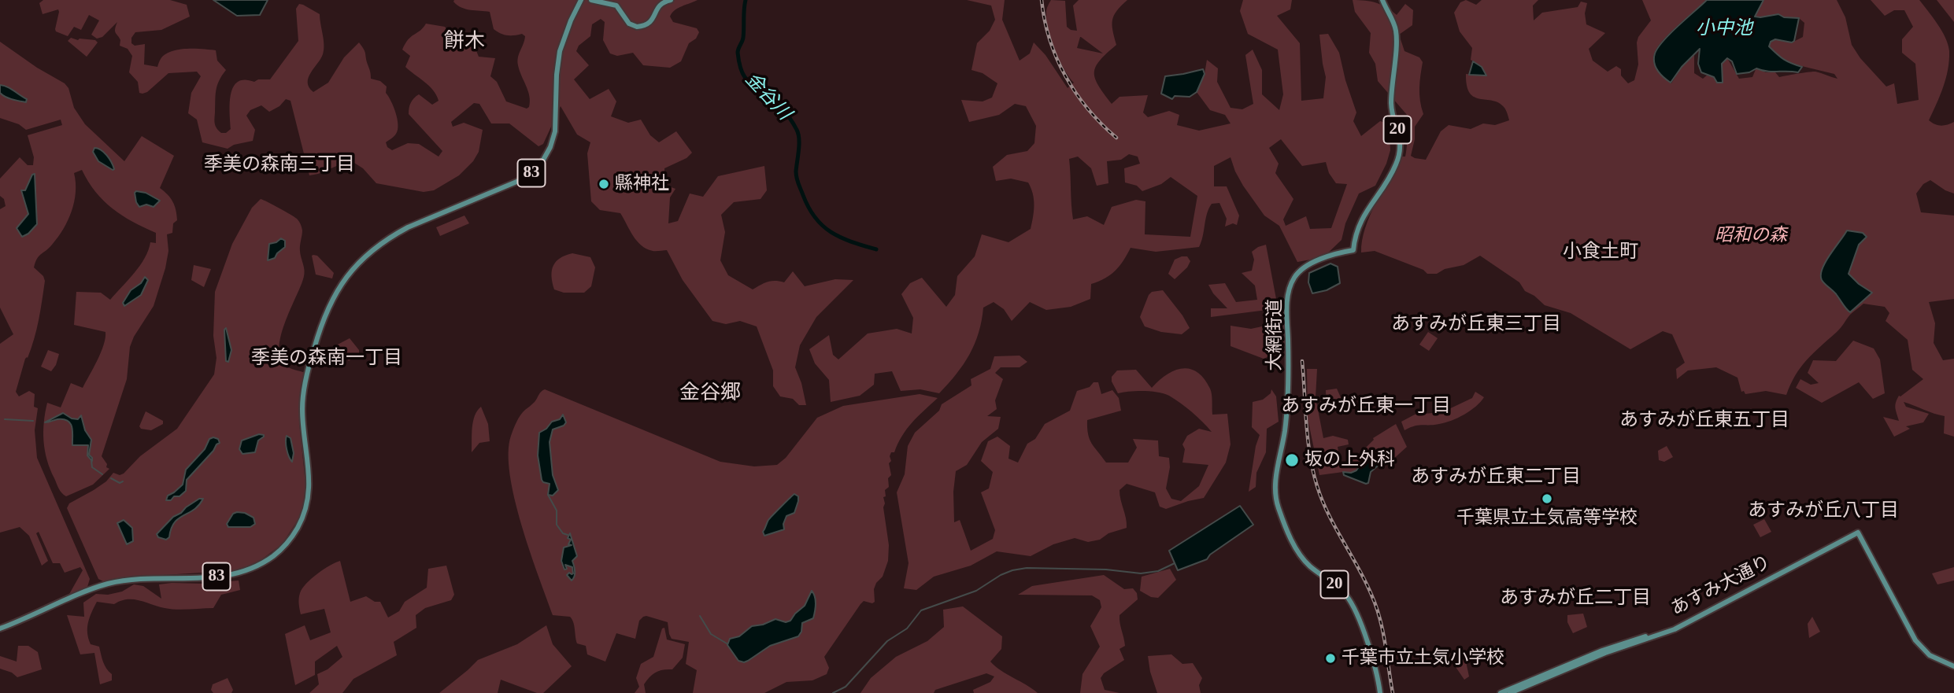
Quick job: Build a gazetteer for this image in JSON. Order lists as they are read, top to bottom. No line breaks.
{"streets":{"main road":["20","83","大網街道","あすみ大通り"]},"districts":["餅木","季美の森南三丁目","小食土町","あすみが丘東三丁目","季美の森南一丁目","金谷郷","あすみが丘東一丁目","あすみが丘東五丁目","あすみが丘東二丁目","あすみが丘八丁目","あすみが丘二丁目"],"water":["小中池","金谷川"],"parks":["昭和の森"],"places":["縣神社","坂の上外科","千葉県立土気高等学校","千葉市立土気小学校"]}
